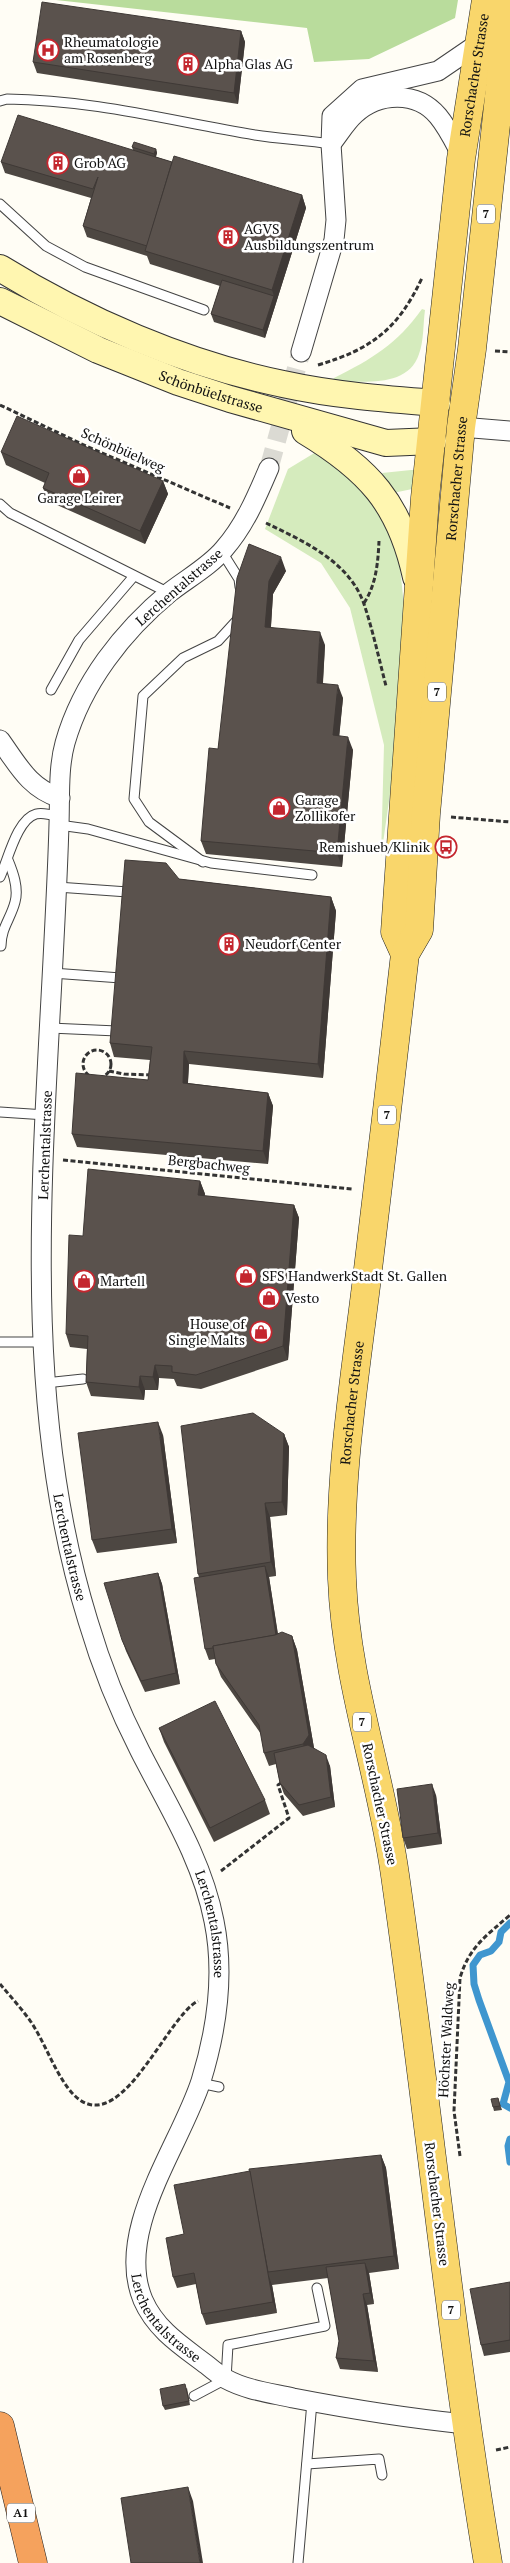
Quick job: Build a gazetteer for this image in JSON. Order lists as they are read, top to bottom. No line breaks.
{"streets":{"highway":["A1"],"main road":["Rorschacher Strasse","7","Schönbüelstrasse"],"street":["Lerchentalstrasse"],"path":["Schönbüelweg","Bergbachweg","Höchster Waldweg"]},"crossings":[["Rorschacher Strasse","Schönbüelstrasse"],["Rorschacher Strasse","Lerchentalstrasse"]],"places":{"hospital":["Rheumatologie am Rosenberg"],"building":["Alpha Glas AG","Grob AG","AGVS Ausbildungszentrum","Neudorf Center"],"shop":["Garage Leirer","Garage Zollikofer","SFS HandwerkStadt St. Gallen","Martell","Vesto","House of Single Malts"],"bus stop":["Remishueb/Klinik"]}}
